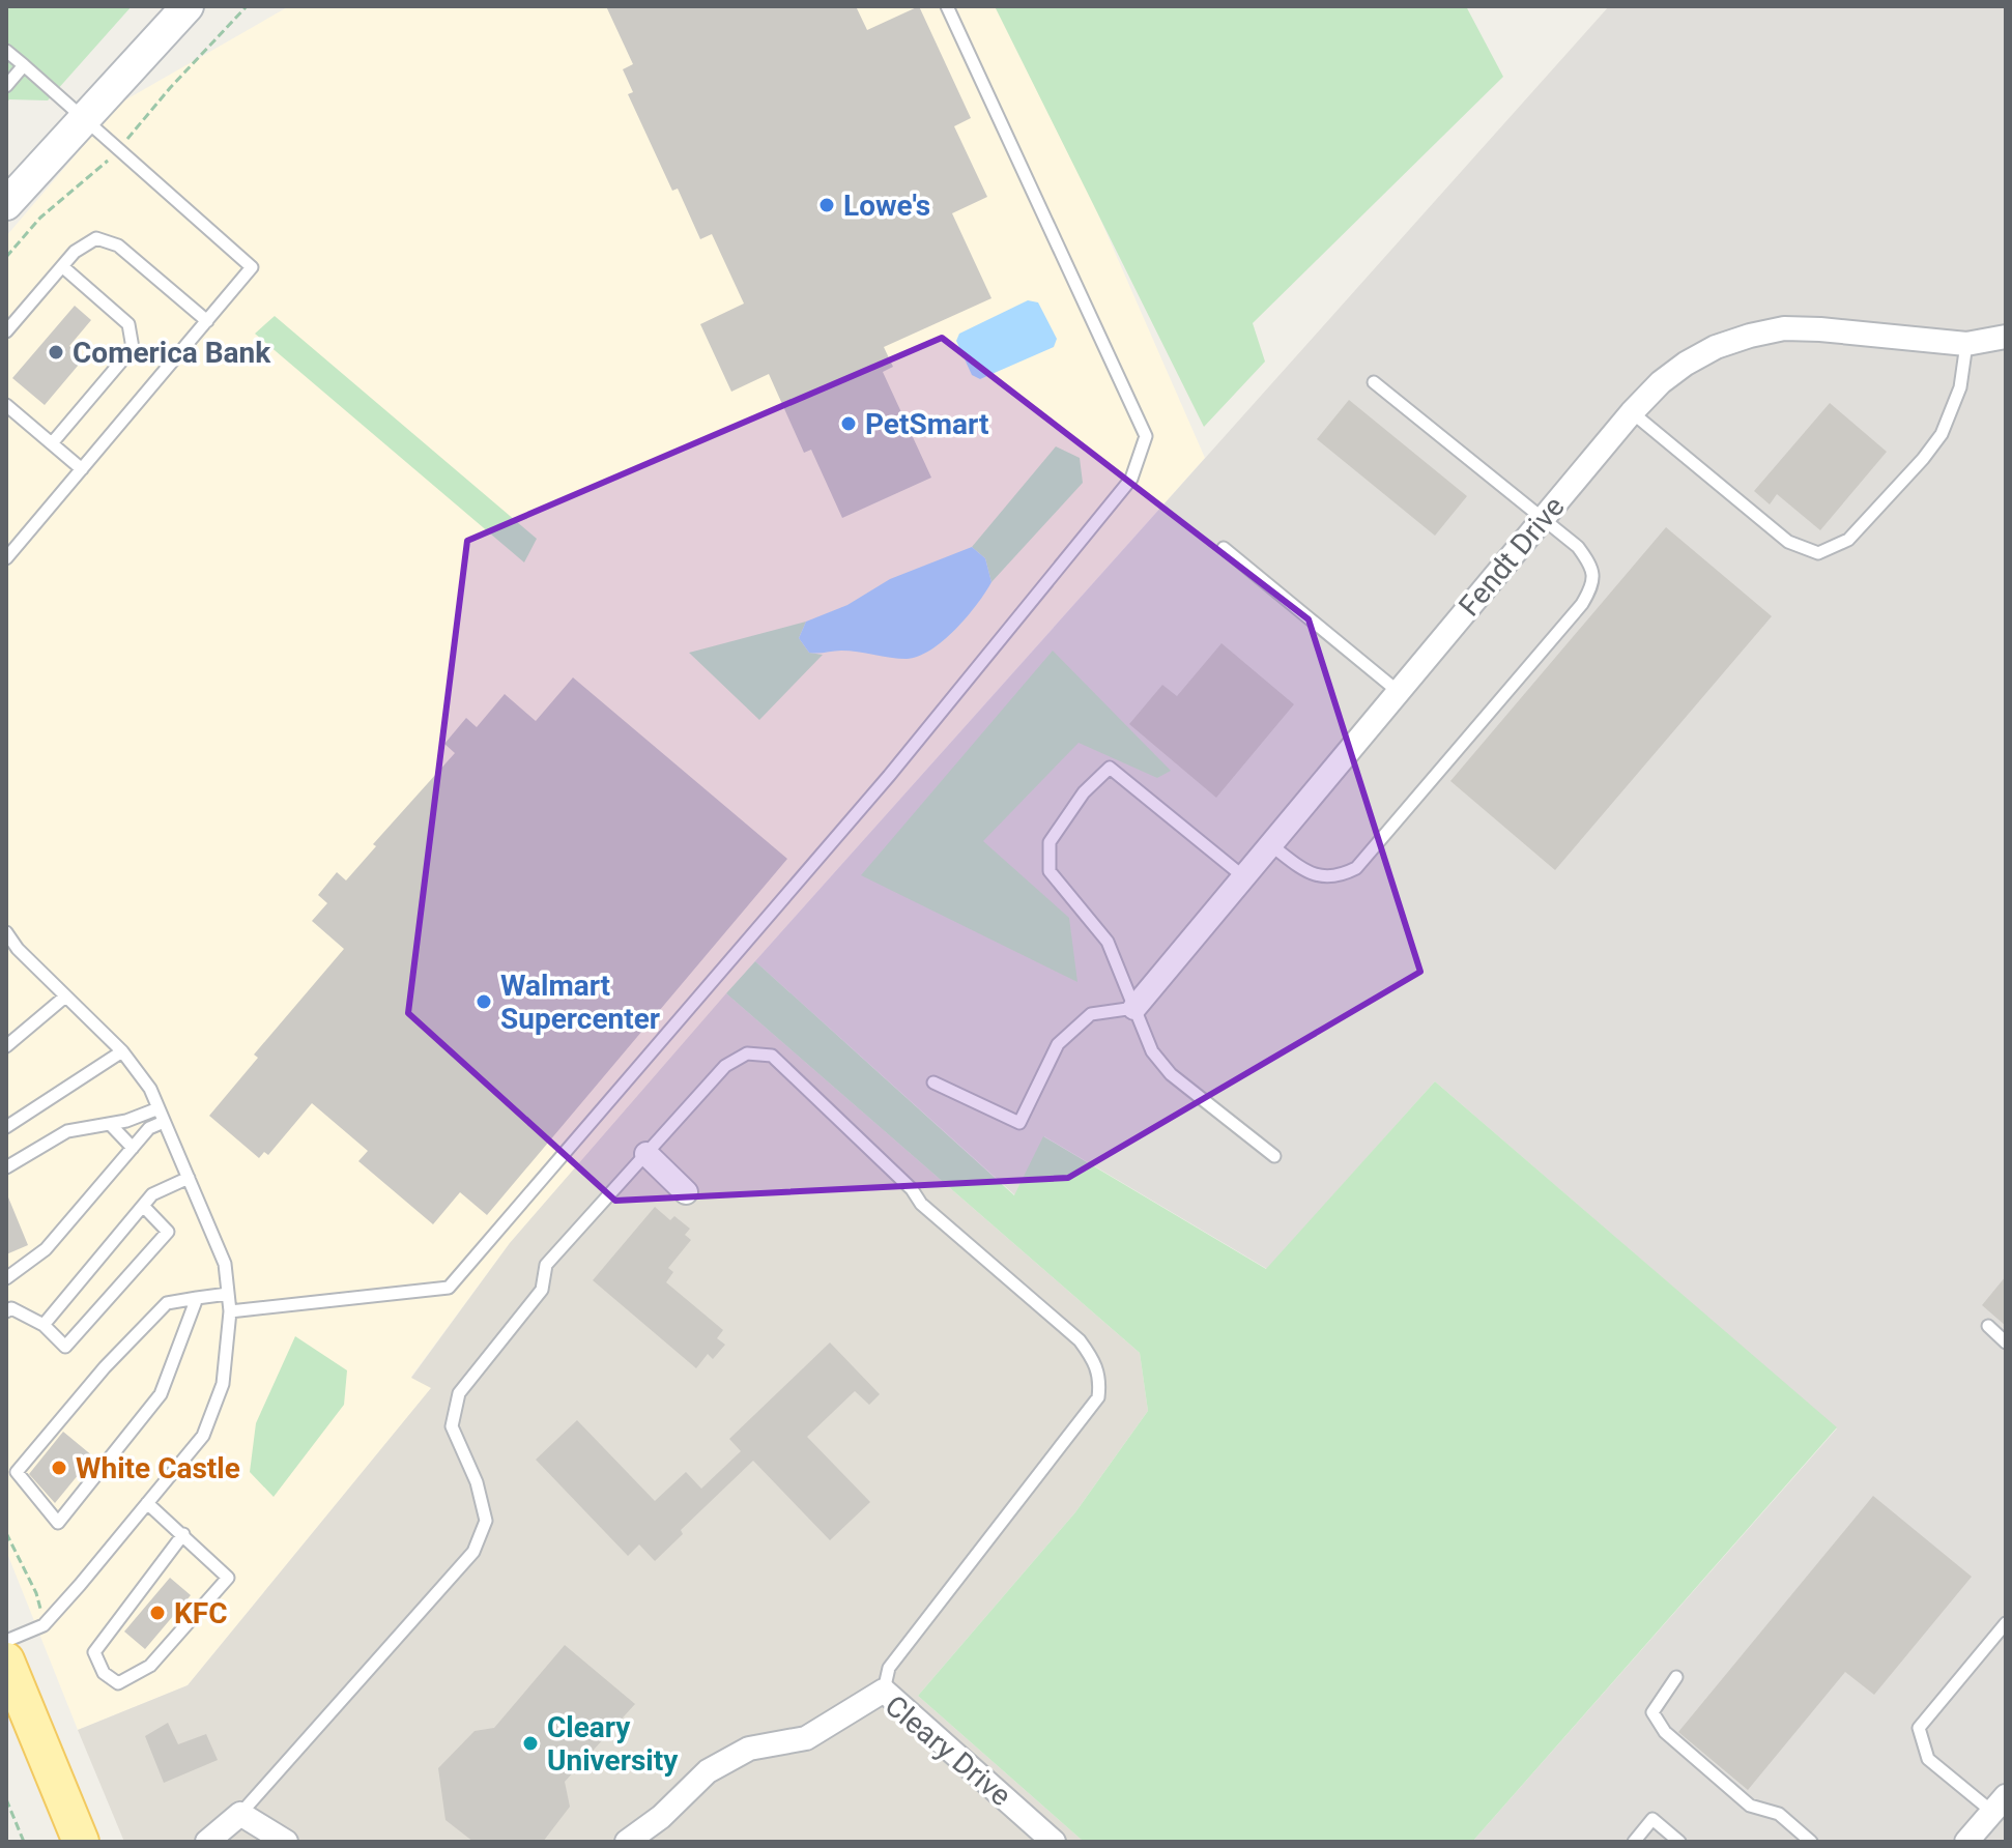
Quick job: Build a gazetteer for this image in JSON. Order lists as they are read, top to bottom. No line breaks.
{"streets":{"street":["Fendt Drive","Cleary Drive"]},"places":["Lowe's","Comerica Bank","PetSmart","Walmart Supercenter","White Castle","KFC","Cleary University"]}
